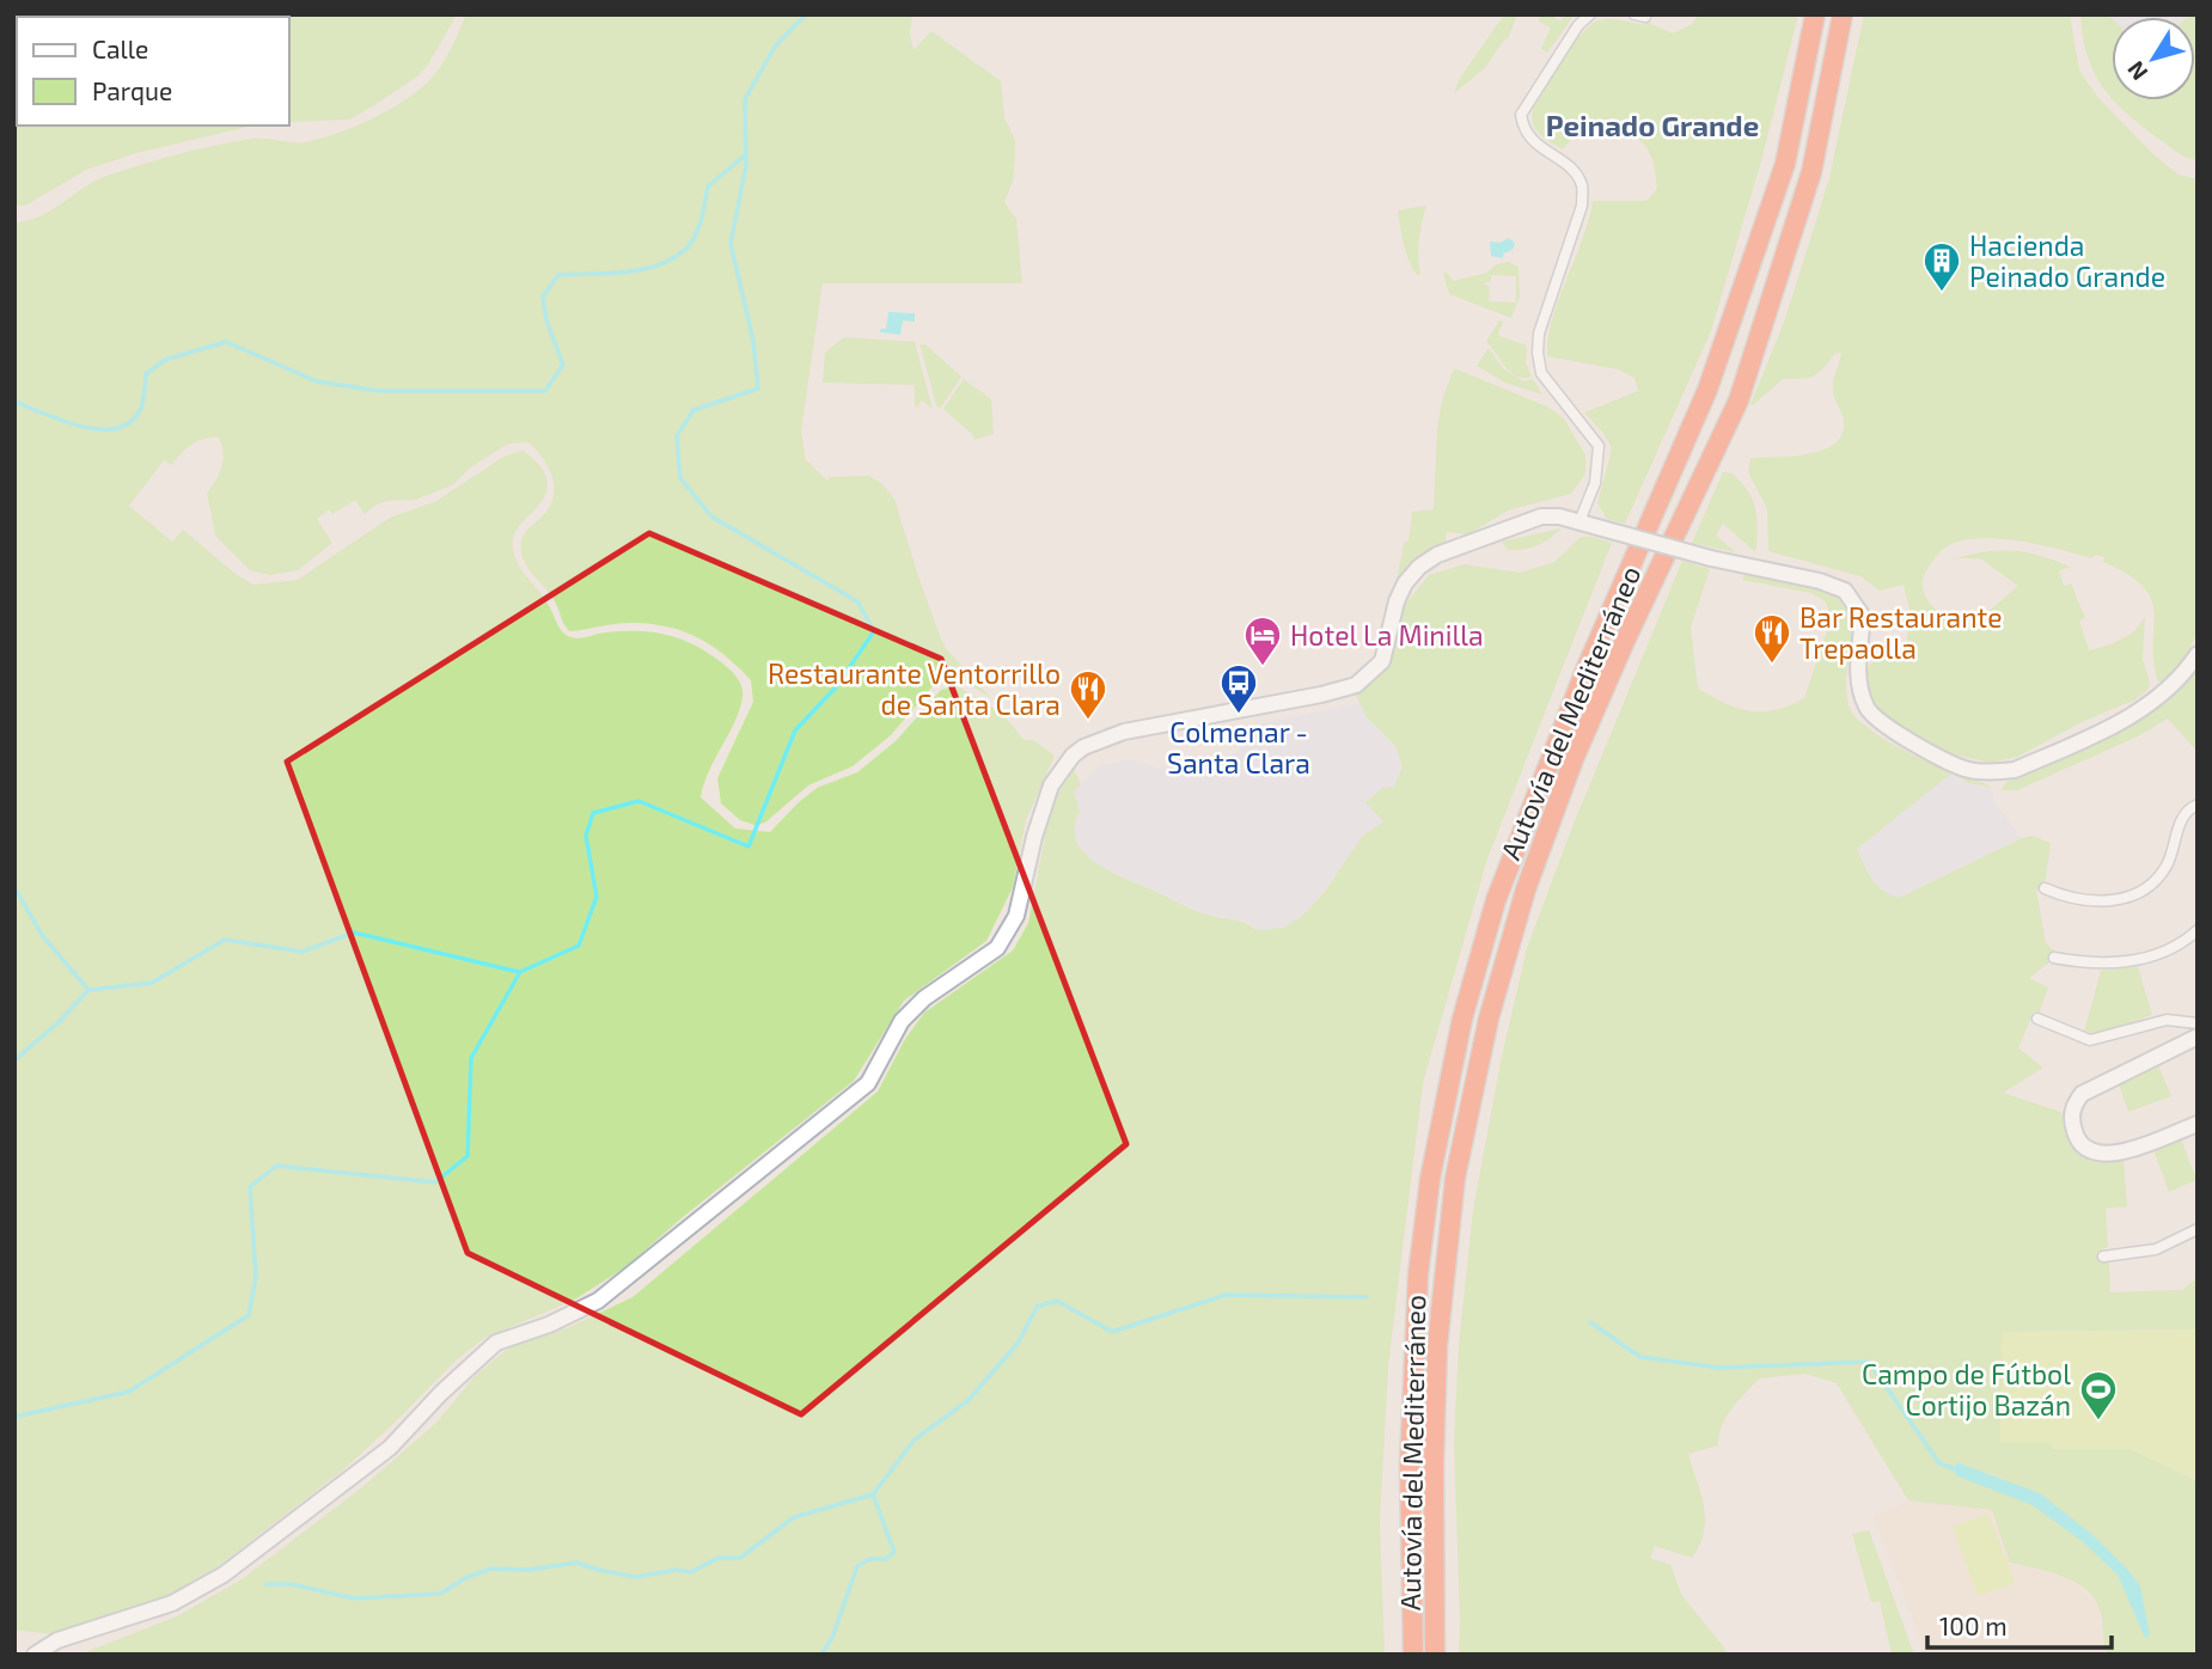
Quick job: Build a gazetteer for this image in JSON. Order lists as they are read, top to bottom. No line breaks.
{"streets":{"highway":["Autovía del Mediterráneo"]},"districts":["Peinado Grande"],"places":{"building":["Hacienda Peinado Grande"],"restaurant":["Bar Restaurante Trepaolla","Restaurante Ventorrillo de Santa Clara"],"hotel":["Hotel La Minilla"],"bus stop":["Colmenar - Santa Clara"],"sports":["Campo de Fútbol Cortijo Bazán"]},"legend":["Calle","Parque"],"scale_bar":"100 m","north":"bottom left"}
